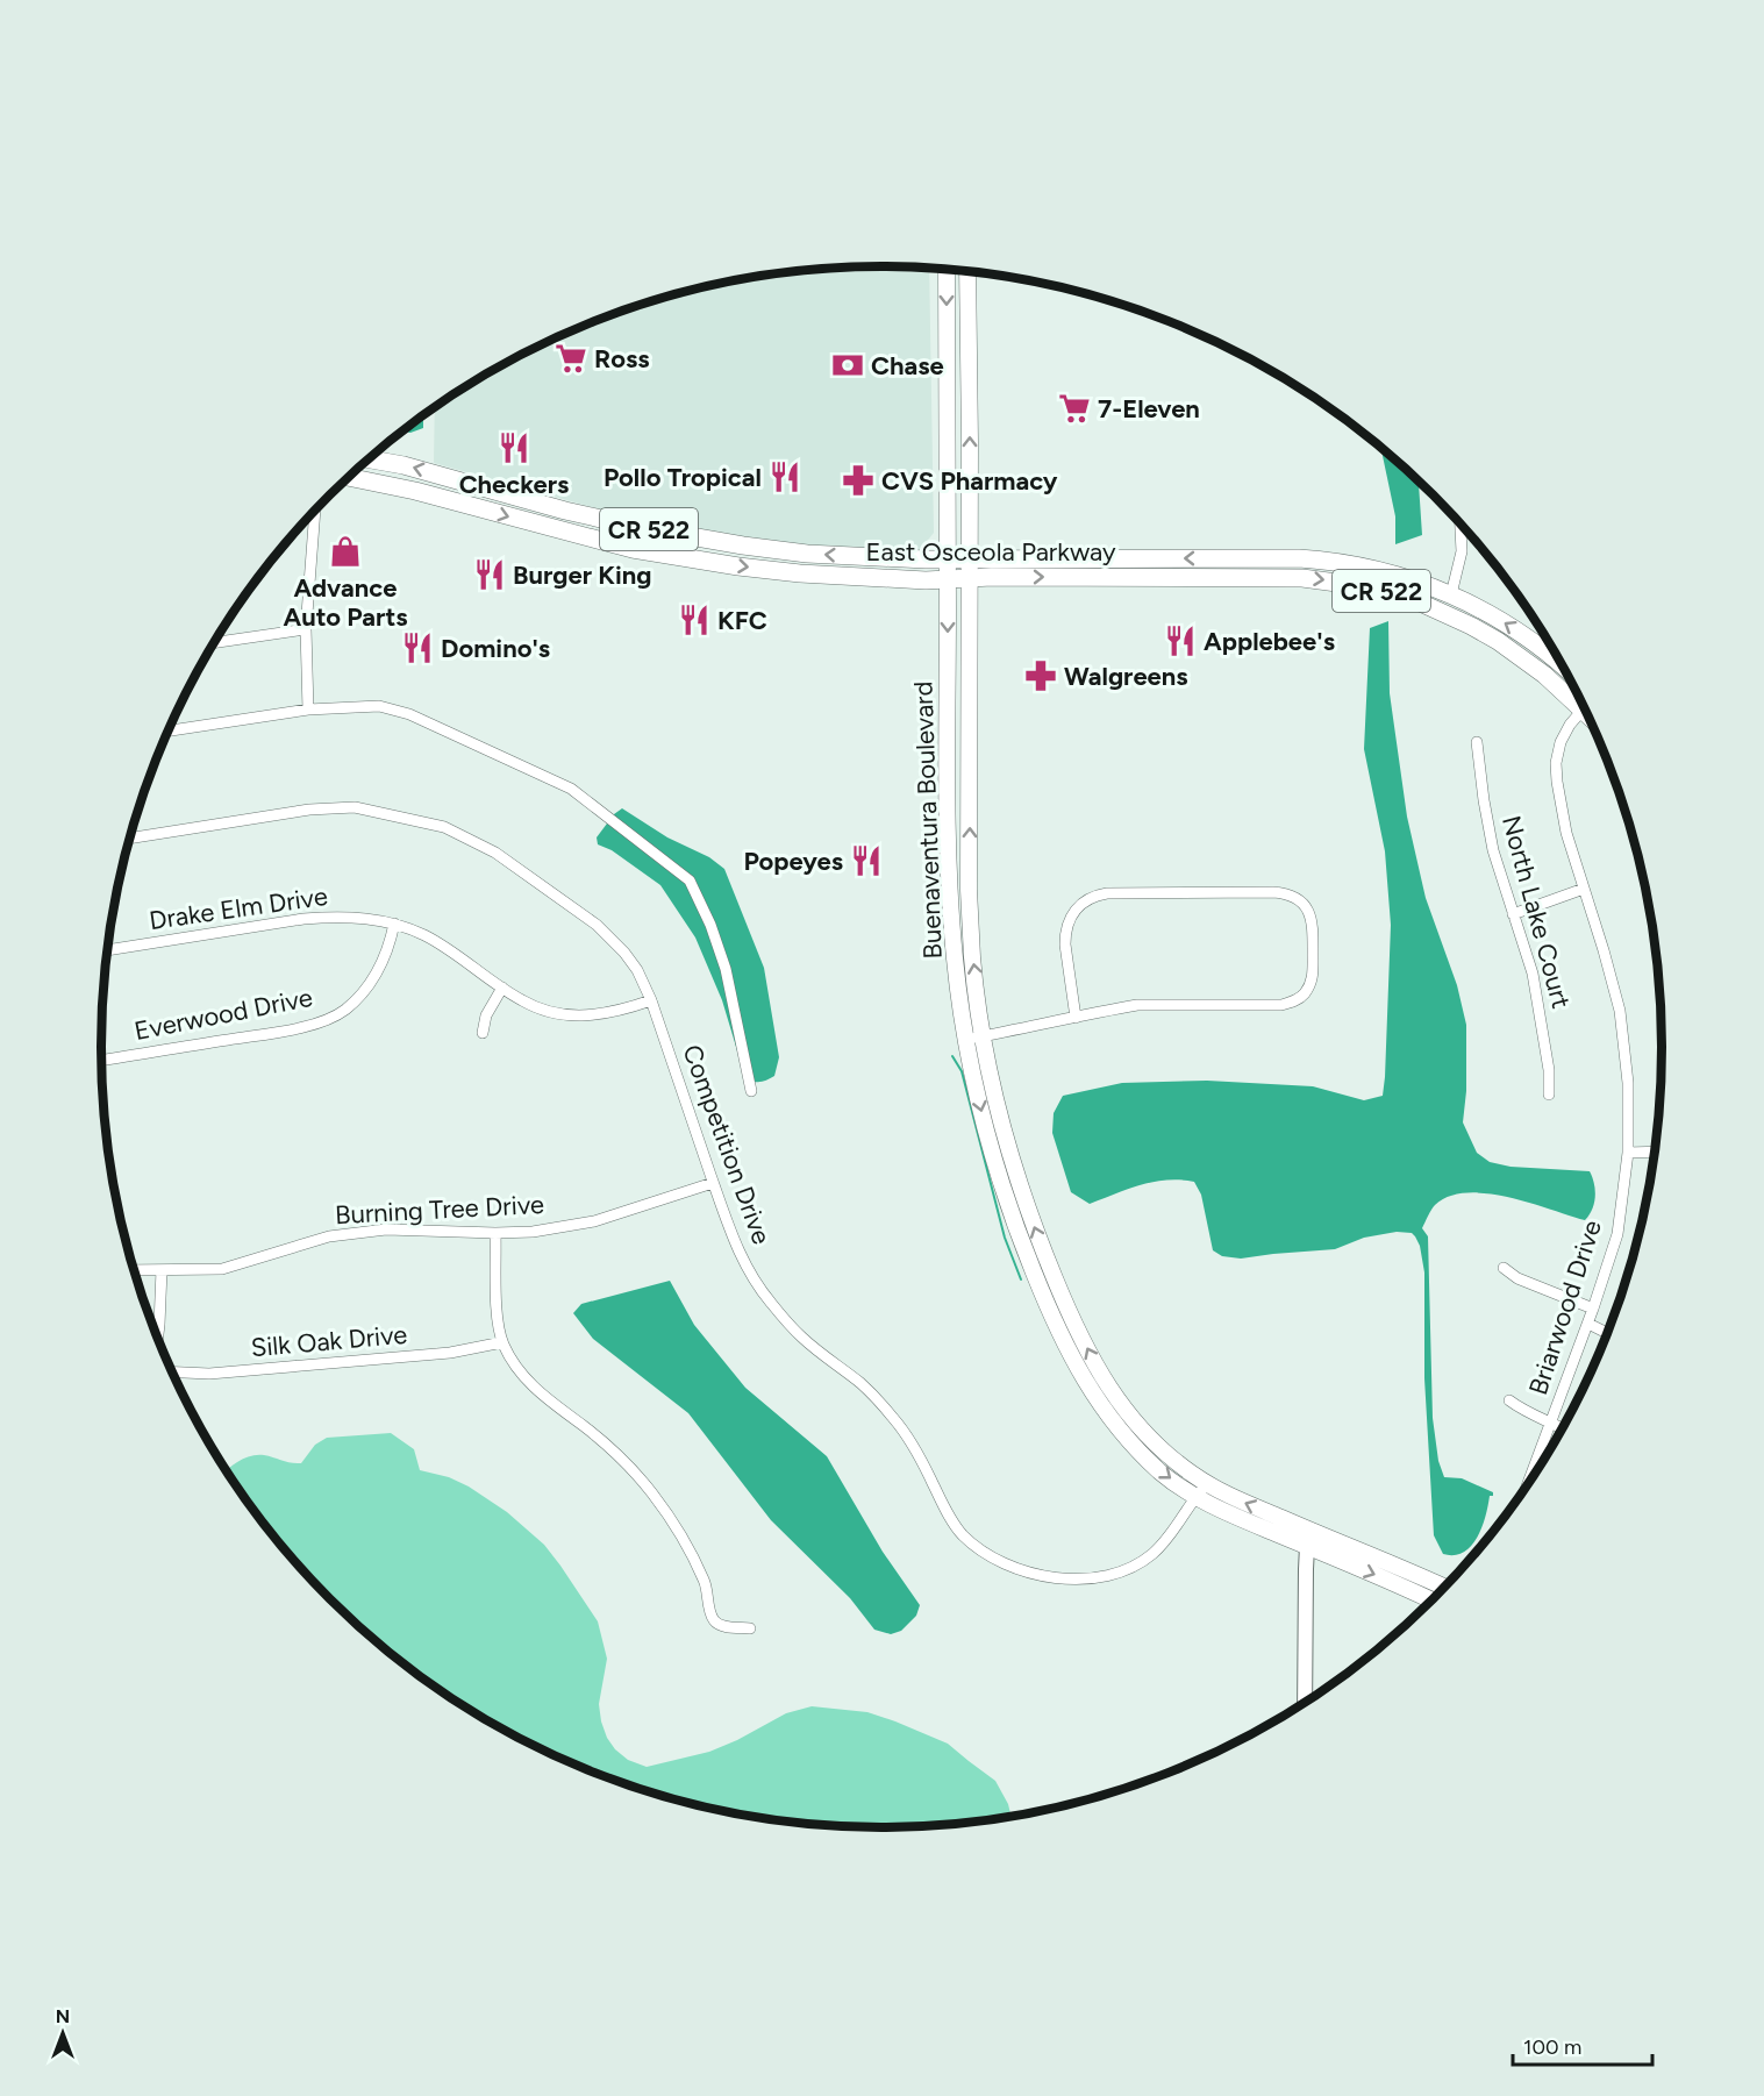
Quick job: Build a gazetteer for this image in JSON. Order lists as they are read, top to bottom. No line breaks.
{"streets":{"main road":["CR 522","East Osceola Parkway","Buenaventura Boulevard"],"street":["Drake Elm Drive","North Lake Court","Everwood Drive","Competition Drive","Burning Tree Drive","Briarwood Drive","Silk Oak Drive"]},"crossings":[["East Osceola Parkway","Buenaventura Boulevard"],["Buenaventura Boulevard","Competition Drive"],["Drake Elm Drive","Everwood Drive"],["Drake Elm Drive","Competition Drive"],["Competition Drive","Burning Tree Drive"]],"places":{"supermarket":["Ross","7-Eleven"],"bank":["Chase"],"restaurant":["Checkers","Pollo Tropical","Burger King","KFC","Applebee's","Domino's","Popeyes"],"pharmacy":["CVS Pharmacy","Walgreens"],"shop":["Advance Auto Parts"]},"scale_bar":"100 m","north":"top"}
